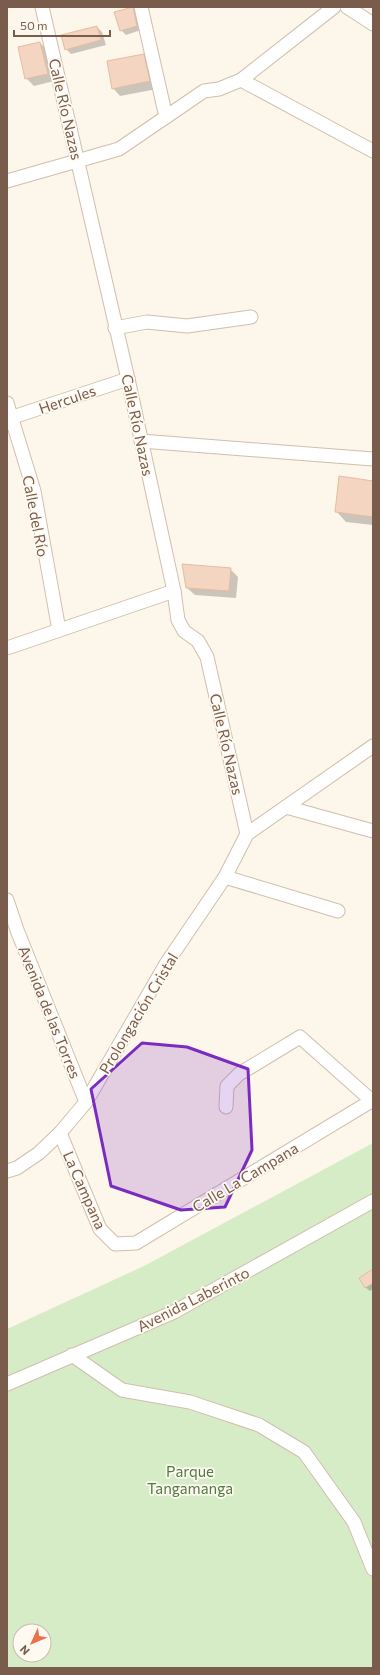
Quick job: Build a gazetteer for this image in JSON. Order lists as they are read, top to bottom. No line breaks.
{"streets":{"street":["Calle Río Nazas","Hercules","Calle del Río","Avenida de las Torres","Prolongación Cristal","Calle La Campana","La Campana","Avenida Laberinto"]},"crossings":[["Calle Río Nazas","Hercules"],["Calle Río Nazas","Prolongación Cristal"],["Hercules","Calle del Río"],["Avenida de las Torres","Prolongación Cristal"],["Prolongación Cristal","La Campana"],["Calle La Campana","La Campana"]],"parks":["Parque Tangamanga"],"scale_bar":"50 m","north":"bottom left"}
